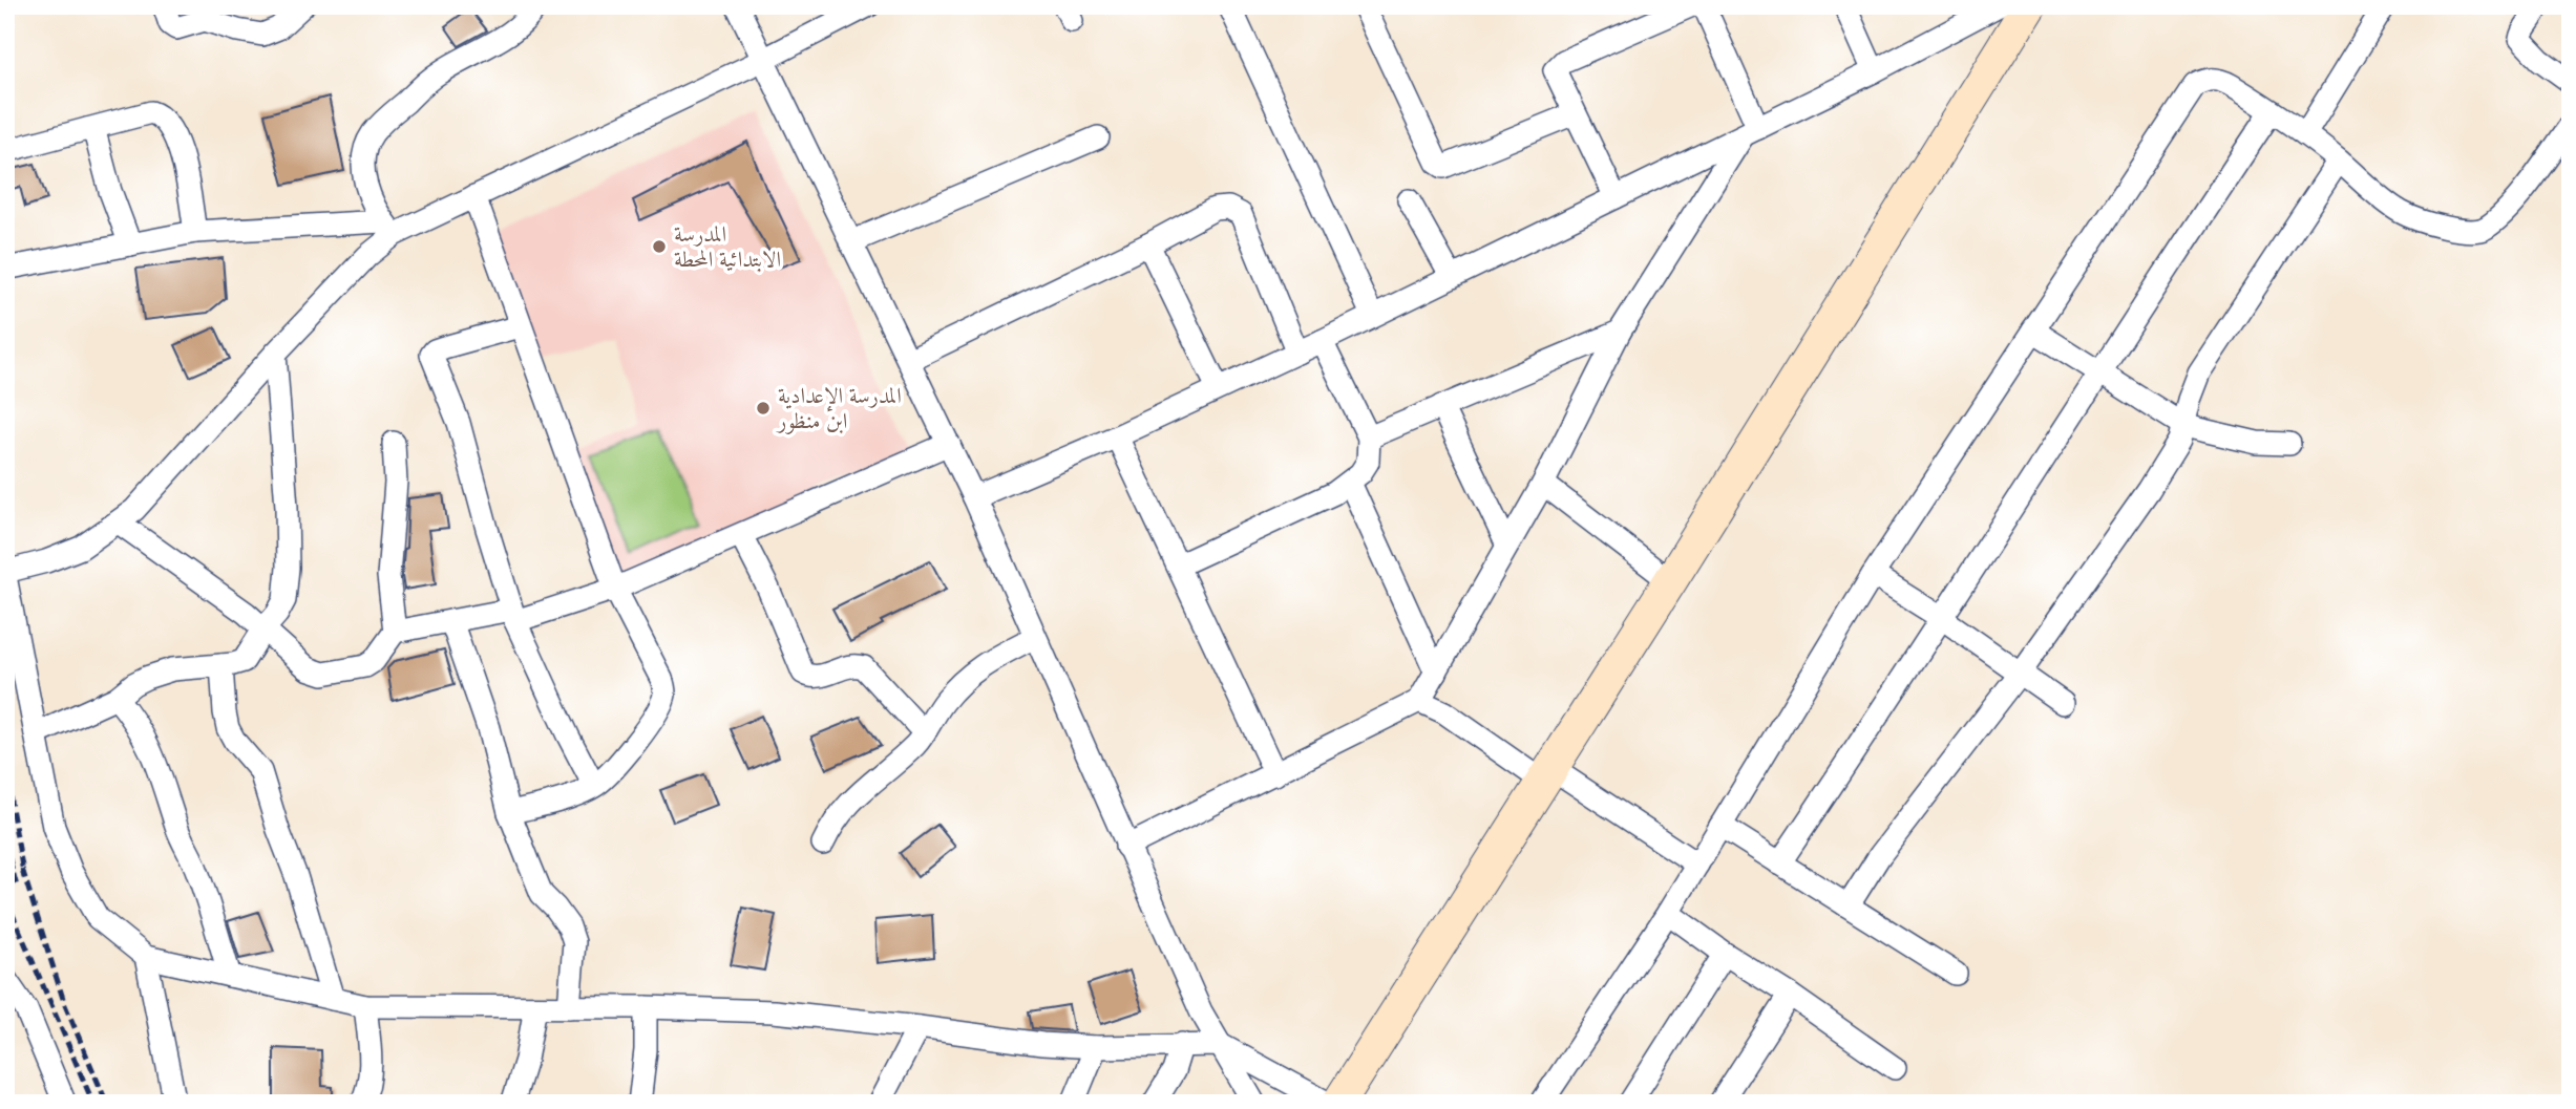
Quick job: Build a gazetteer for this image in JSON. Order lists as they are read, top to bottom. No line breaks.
{"places":["المدرسة الابتدائية المحطة","المدرسة الإعدادية ابن منظور"]}
